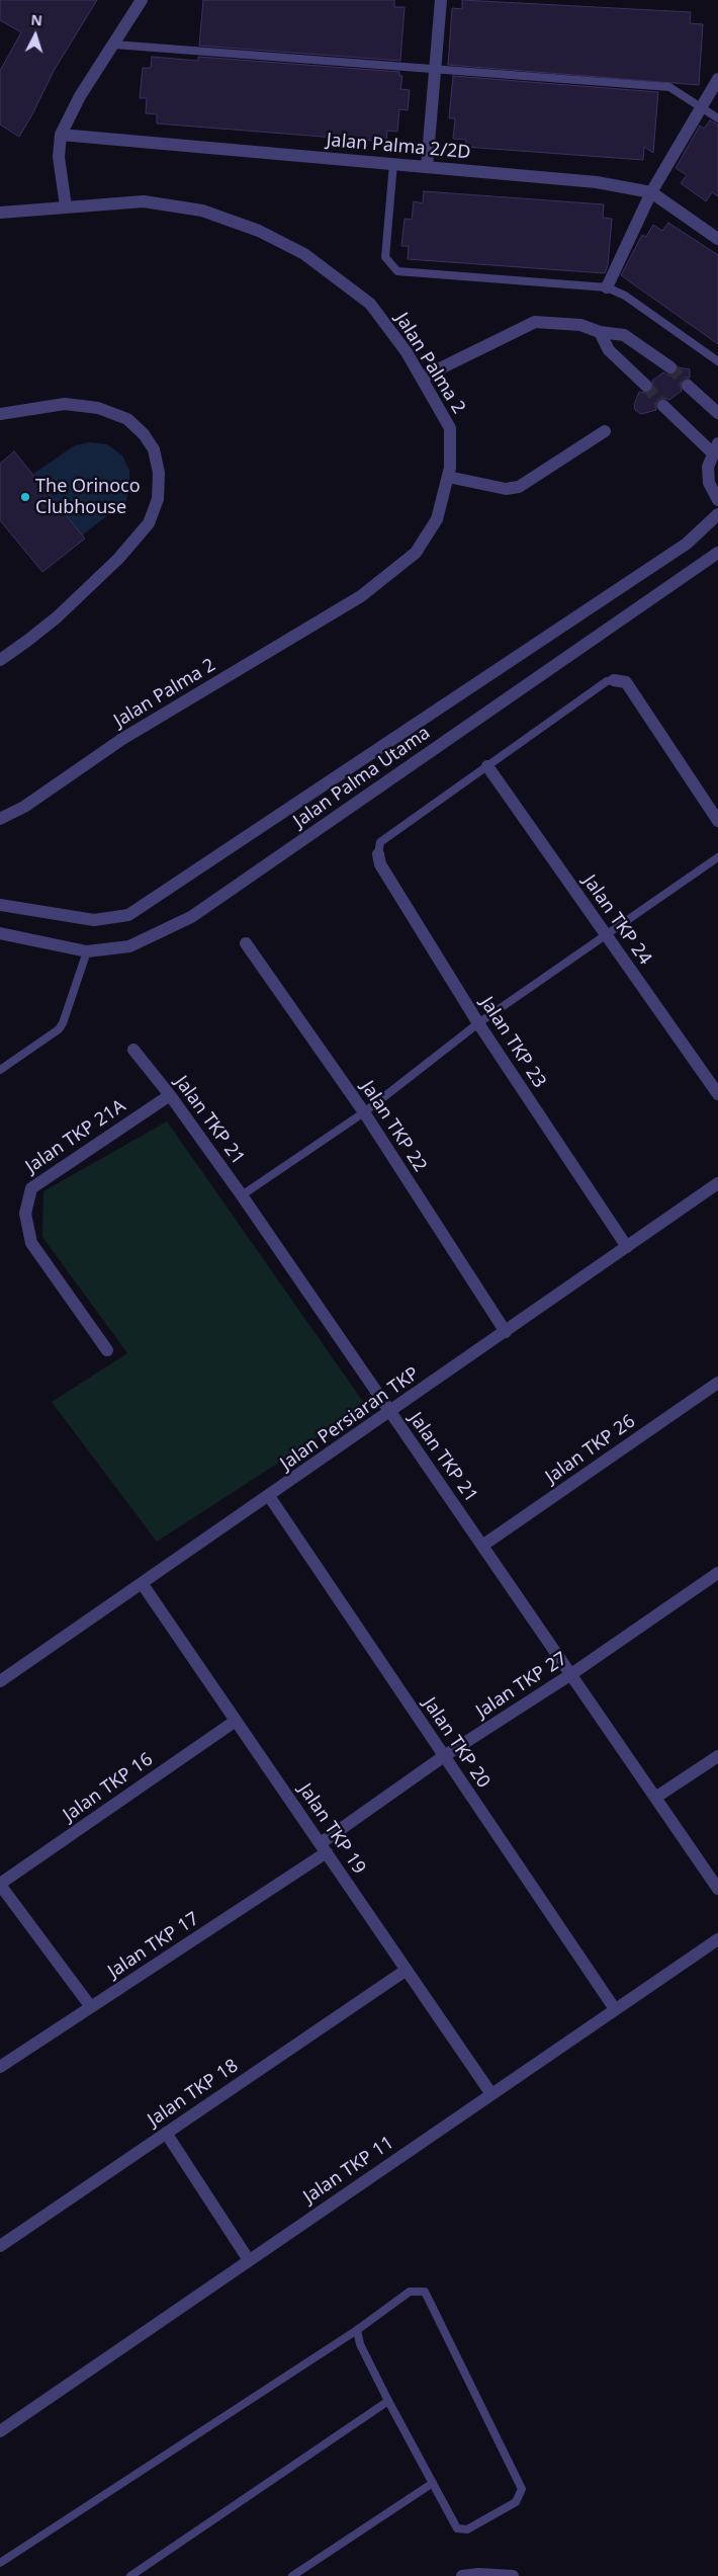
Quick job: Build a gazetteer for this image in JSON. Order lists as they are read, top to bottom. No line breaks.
{"streets":{"street":["Jalan Palma 2/2D","Jalan Palma 2","Jalan Palma Utama","Jalan TKP 24","Jalan TKP 23","Jalan TKP 21","Jalan TKP 22","Jalan TKP 21A","Jalan Persiaran TKP","Jalan TKP 26","Jalan TKP 27","Jalan TKP 20","Jalan TKP 16","Jalan TKP 19","Jalan TKP 17","Jalan TKP 18","Jalan TKP 11"]},"crossings":[["Jalan TKP 23","Jalan Persiaran TKP"],["Jalan TKP 21","Jalan TKP 21A"],["Jalan TKP 21","Jalan Persiaran TKP"],["Jalan TKP 21","Jalan TKP 26"],["Jalan TKP 21","Jalan TKP 27"],["Jalan TKP 22","Jalan Persiaran TKP"],["Jalan Persiaran TKP","Jalan TKP 20"],["Jalan Persiaran TKP","Jalan TKP 19"],["Jalan TKP 27","Jalan TKP 20"],["Jalan TKP 27","Jalan TKP 19"],["Jalan TKP 27","Jalan TKP 17"],["Jalan TKP 20","Jalan TKP 11"],["Jalan TKP 16","Jalan TKP 19"],["Jalan TKP 19","Jalan TKP 17"],["Jalan TKP 19","Jalan TKP 18"],["Jalan TKP 19","Jalan TKP 11"]],"places":["The Orinoco Clubhouse"],"north":"top"}
